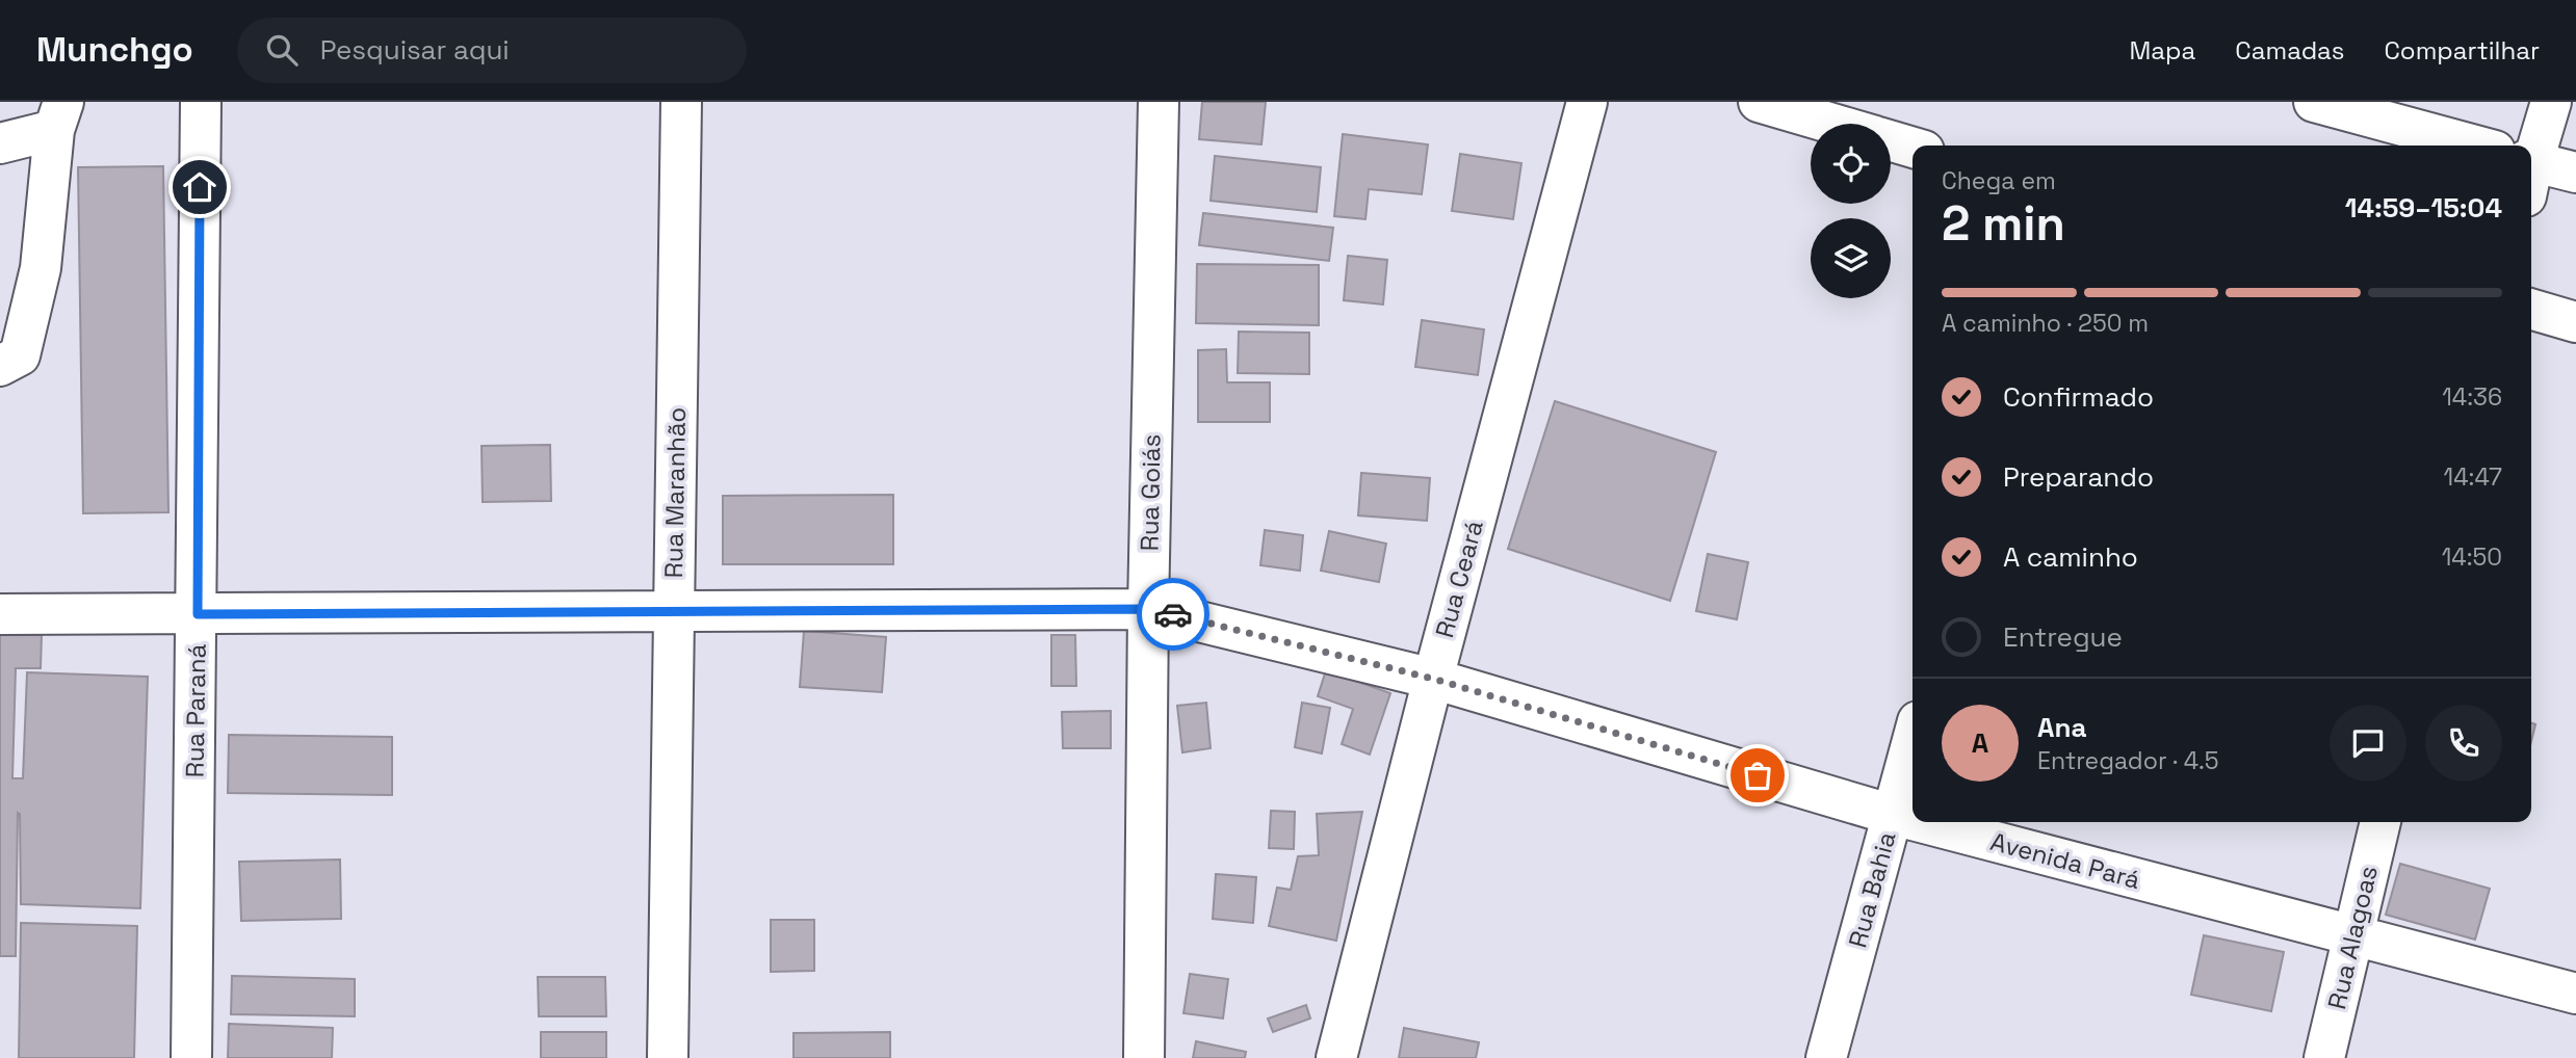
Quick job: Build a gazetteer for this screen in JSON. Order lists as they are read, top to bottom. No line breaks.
{"streets":{"main road":["Rua Maranhão","Rua Goiás","Rua Ceará","Rua Paraná","Avenida Pará","Rua Bahia","Rua Alagoas"]},"crossings":[["Rua Maranhão","Avenida Pará"],["Rua Goiás","Avenida Pará"],["Rua Ceará","Avenida Pará"],["Rua Paraná","Avenida Pará"],["Avenida Pará","Rua Bahia"],["Avenida Pará","Rua Alagoas"]],"page":{"header":"Munchgo","search":"Pesquisar aqui","nav":["Mapa","Camadas","Compartilhar"],"heading":["2 min","Chega em","14:59–15:04"],"panel":["Ana","Entregador · 4.5"],"bar":"A caminho · 250 m","list":[["Confirmado","14:36"],["Preparando","14:47"],["A caminho","14:50"],"Entregue"],"round":"A"}}
